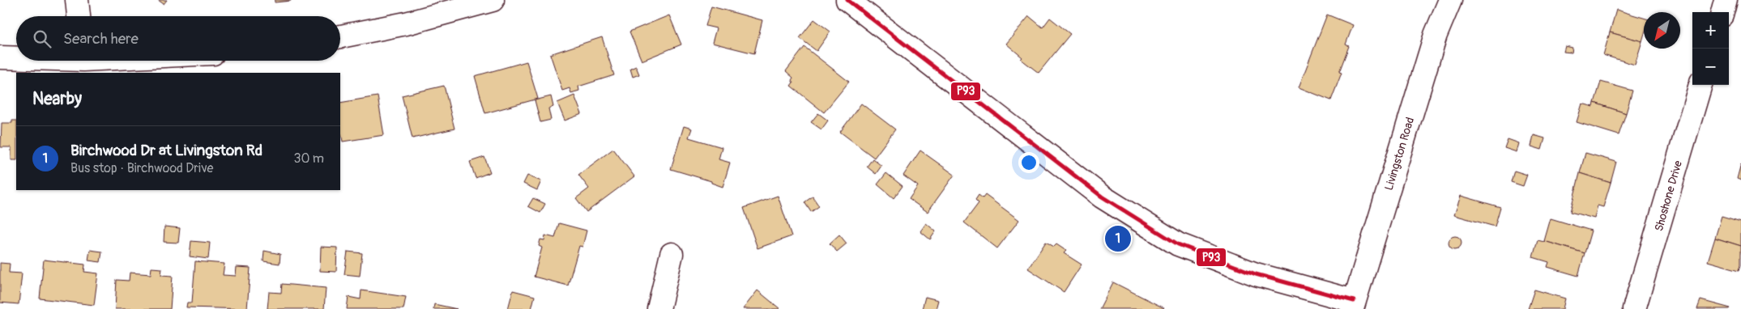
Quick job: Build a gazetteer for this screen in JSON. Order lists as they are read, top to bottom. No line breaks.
{"streets":{"street":["Livingston Road","Shoshone Drive"]},"lines":["transit line P93"],"north":"bottom left","page":{"map_buttons":["+","−"],"search":"Search here","heading":"Nearby","list":[{"mark":"1","name":"Birchwood Dr at Livingston Rd","note":"Bus stop · Birchwood Drive","value":"30 m"}],"pins":"1"}}
